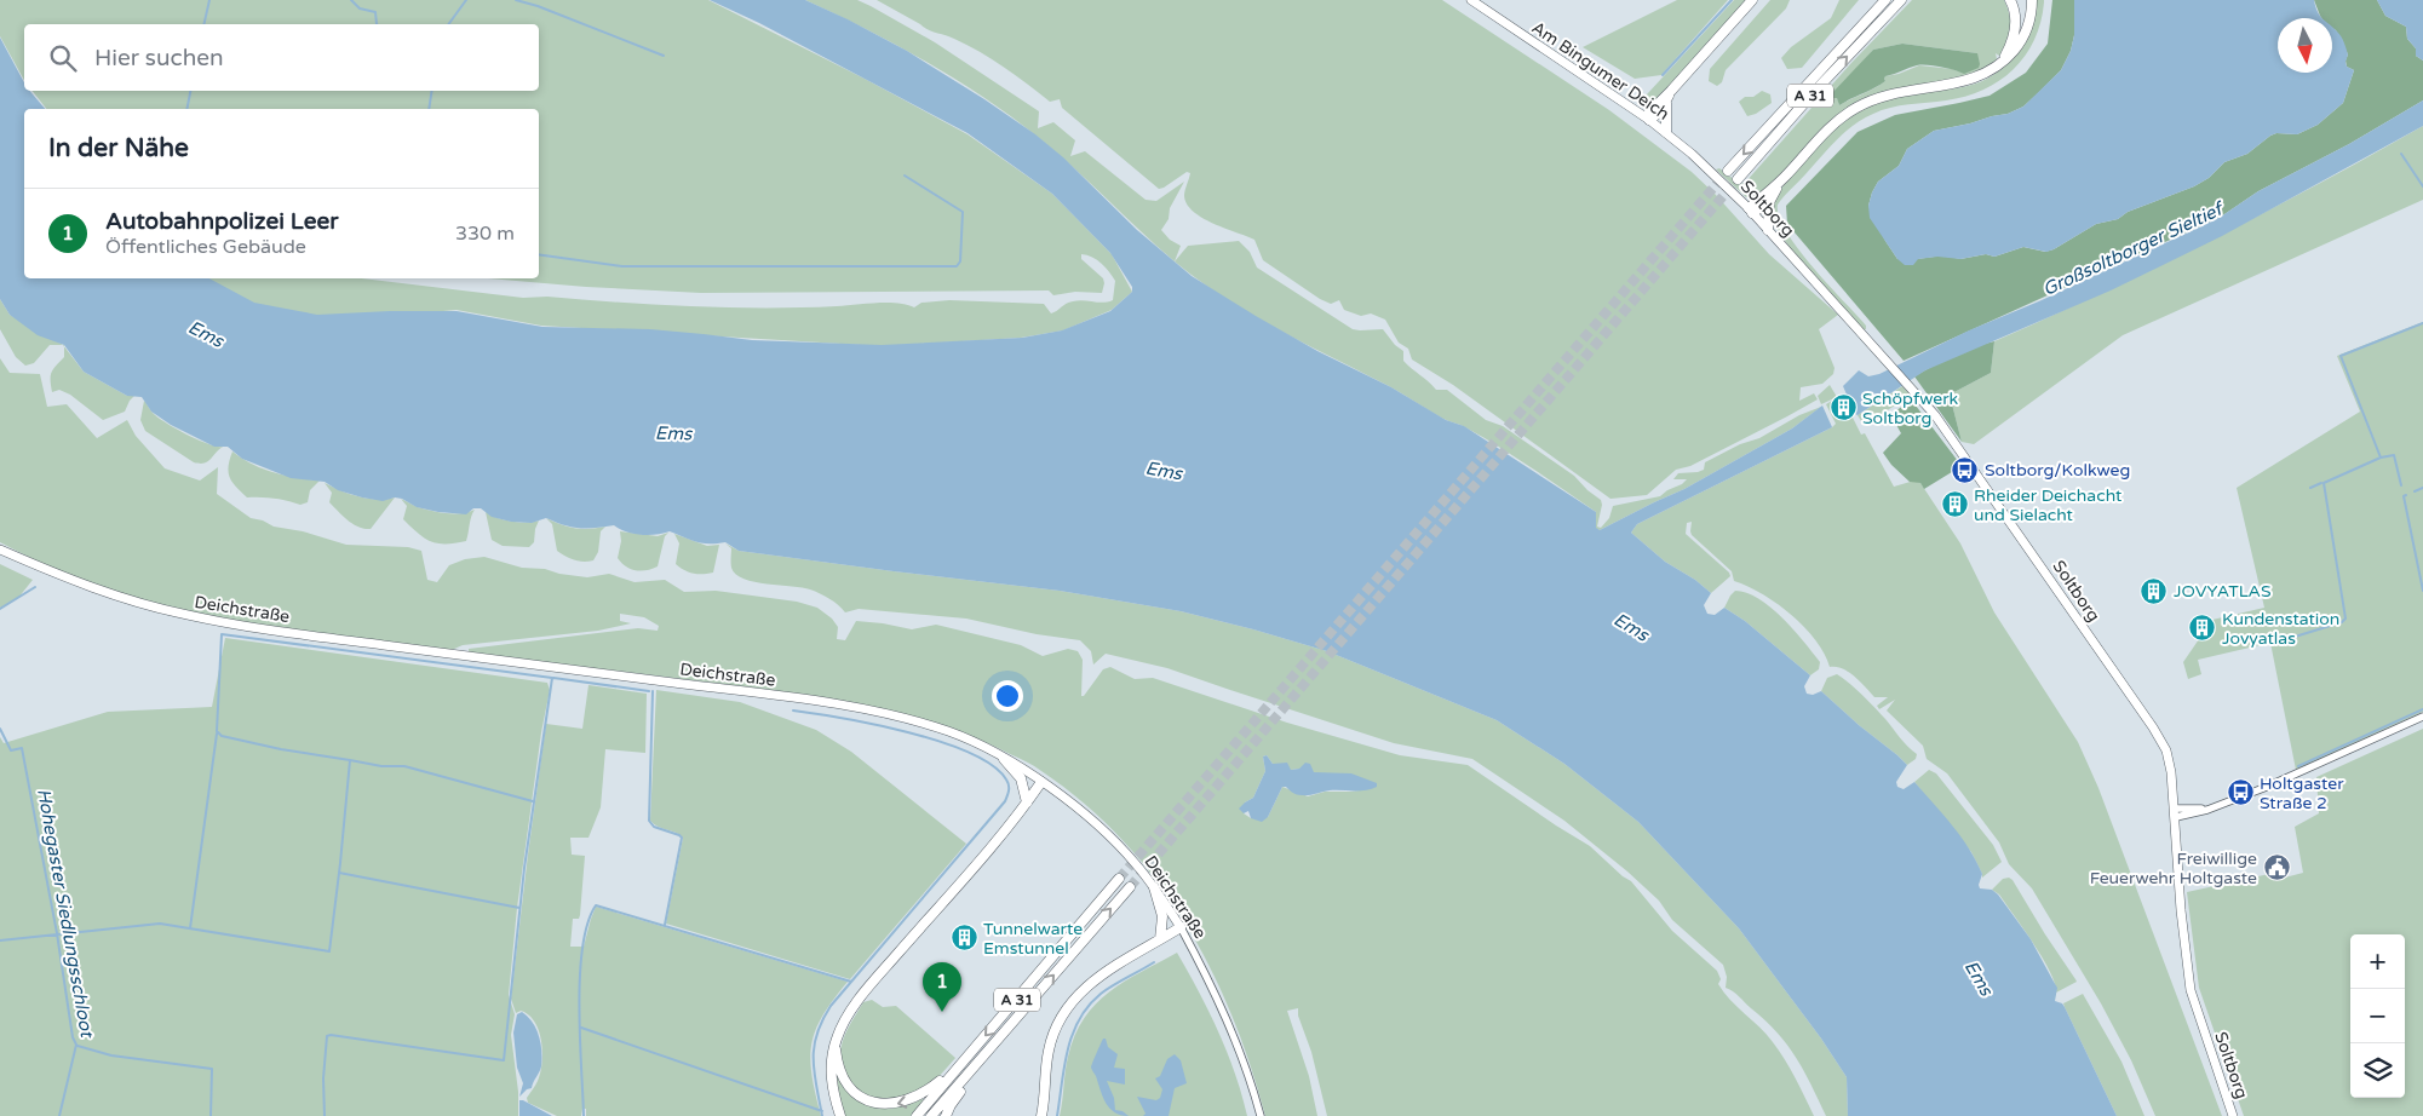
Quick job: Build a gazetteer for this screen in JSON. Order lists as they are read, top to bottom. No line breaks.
{"streets":{"highway":["A 31"],"main road":["Am Bingumer Deich","Soltborg","Deichstraße"]},"crossings":[["Am Bingumer Deich","Soltborg"]],"water":["Großsoltborger Sieltief","Ems","Hohegaster Siedlungsschloot"],"places":{"building":["Schöpfwerk Soltborg","Rheider Deichacht und Sielacht","JOVYATLAS","Kundenstation Jovyatlas","Tunnelwarte Emstunnel"],"bus stop":["Soltborg/Kolkweg","Holtgaster Straße 2"],"public building":["Freiwillige Feuerwehr Holtgaste"]},"north":"bottom","page":{"search":"Hier suchen","heading":"In der Nähe","list":[{"mark":"1","name":"Autobahnpolizei Leer","note":"Öffentliches Gebäude","value":"330 m"}],"map_buttons":["+","−"],"pins":"1"}}
